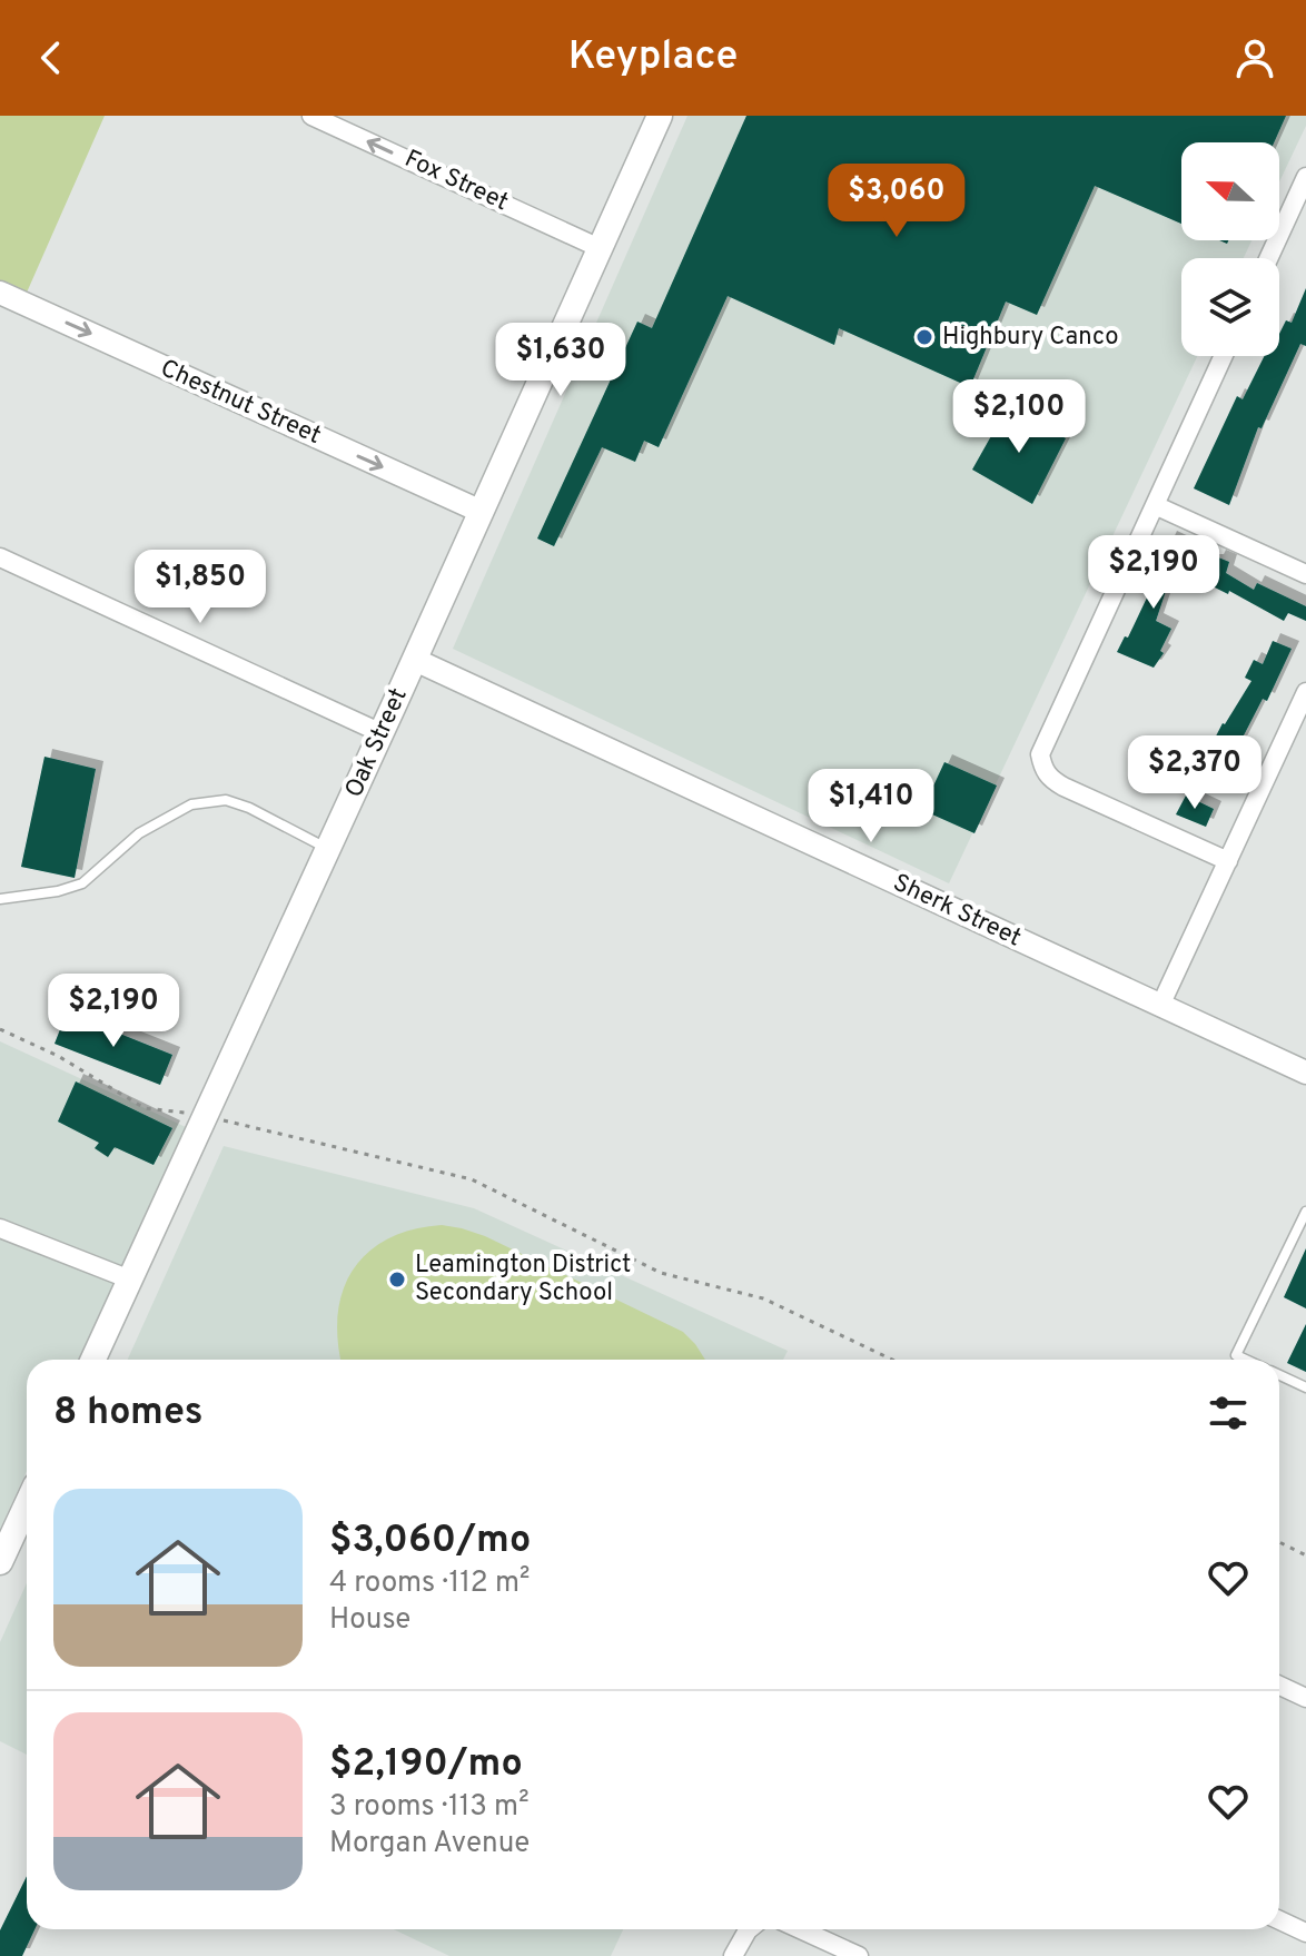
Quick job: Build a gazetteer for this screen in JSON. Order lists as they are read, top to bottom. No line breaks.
{"streets":{"main road":["Oak Street"],"street":["Fox Street","Chestnut Street","Sherk Street"]},"crossings":[["Fox Street","Oak Street"],["Chestnut Street","Oak Street"],["Oak Street","Sherk Street"]],"one_way":["Fox Street","Chestnut Street"],"places":["Highbury Canco","Leamington District Secondary School"],"north":"left","page":{"header":"Keyplace","price":["$3,060","$1,630","$2,100","$2,190","$1,850","$2,370","$1,410","$2,190"],"heading":"8 homes","list":[{"name":"$3,060/mo","note":"4 rooms · 112 m² · House"},{"name":"$2,190/mo","note":"3 rooms · 113 m² · Morgan Avenue"}]}}
